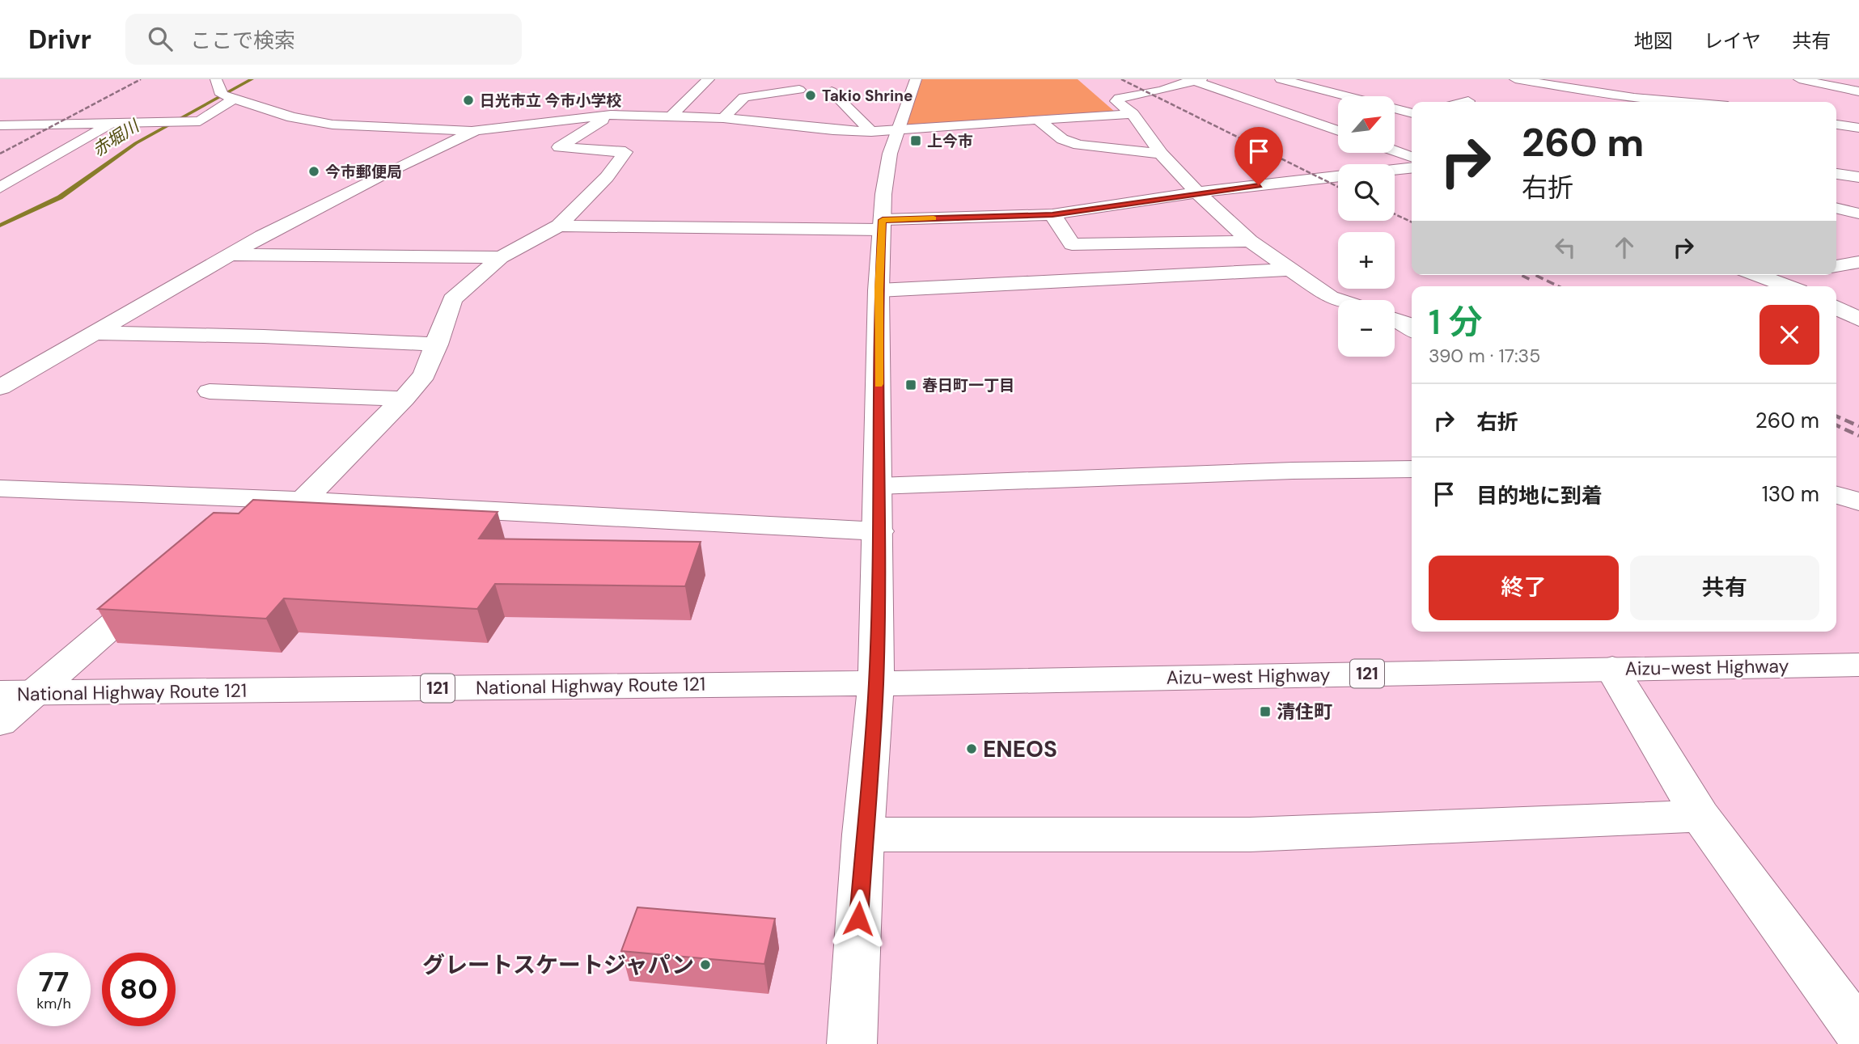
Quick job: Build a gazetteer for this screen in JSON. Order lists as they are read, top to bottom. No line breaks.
{"streets":{"main road":["Aizu-west Highway","121","National Highway Route 121"]},"crossings":[["Aizu-west Highway","National Highway Route 121"]],"water":["赤堀川"],"places":{"other":["Takio Shrine","日光市立 今市小学校","今市郵便局","ENEOS","グレートスケートジャパン"],"transit":["上今市","春日町一丁目","清住町"]},"north":"top right","page":{"header":"Drivr","search":"ここで検索","nav":["地図","レイヤ","共有"],"map_buttons":["+","−"],"turn":["260 m","右折"],"heading":["1 分","390 m · 17:35"],"list":[{"name":"右折","value":"260 m"},{"name":"目的地に到着","value":"130 m"}],"buttons":["終了","共有"],"speed":"77 km/h","limit":"80"}}
